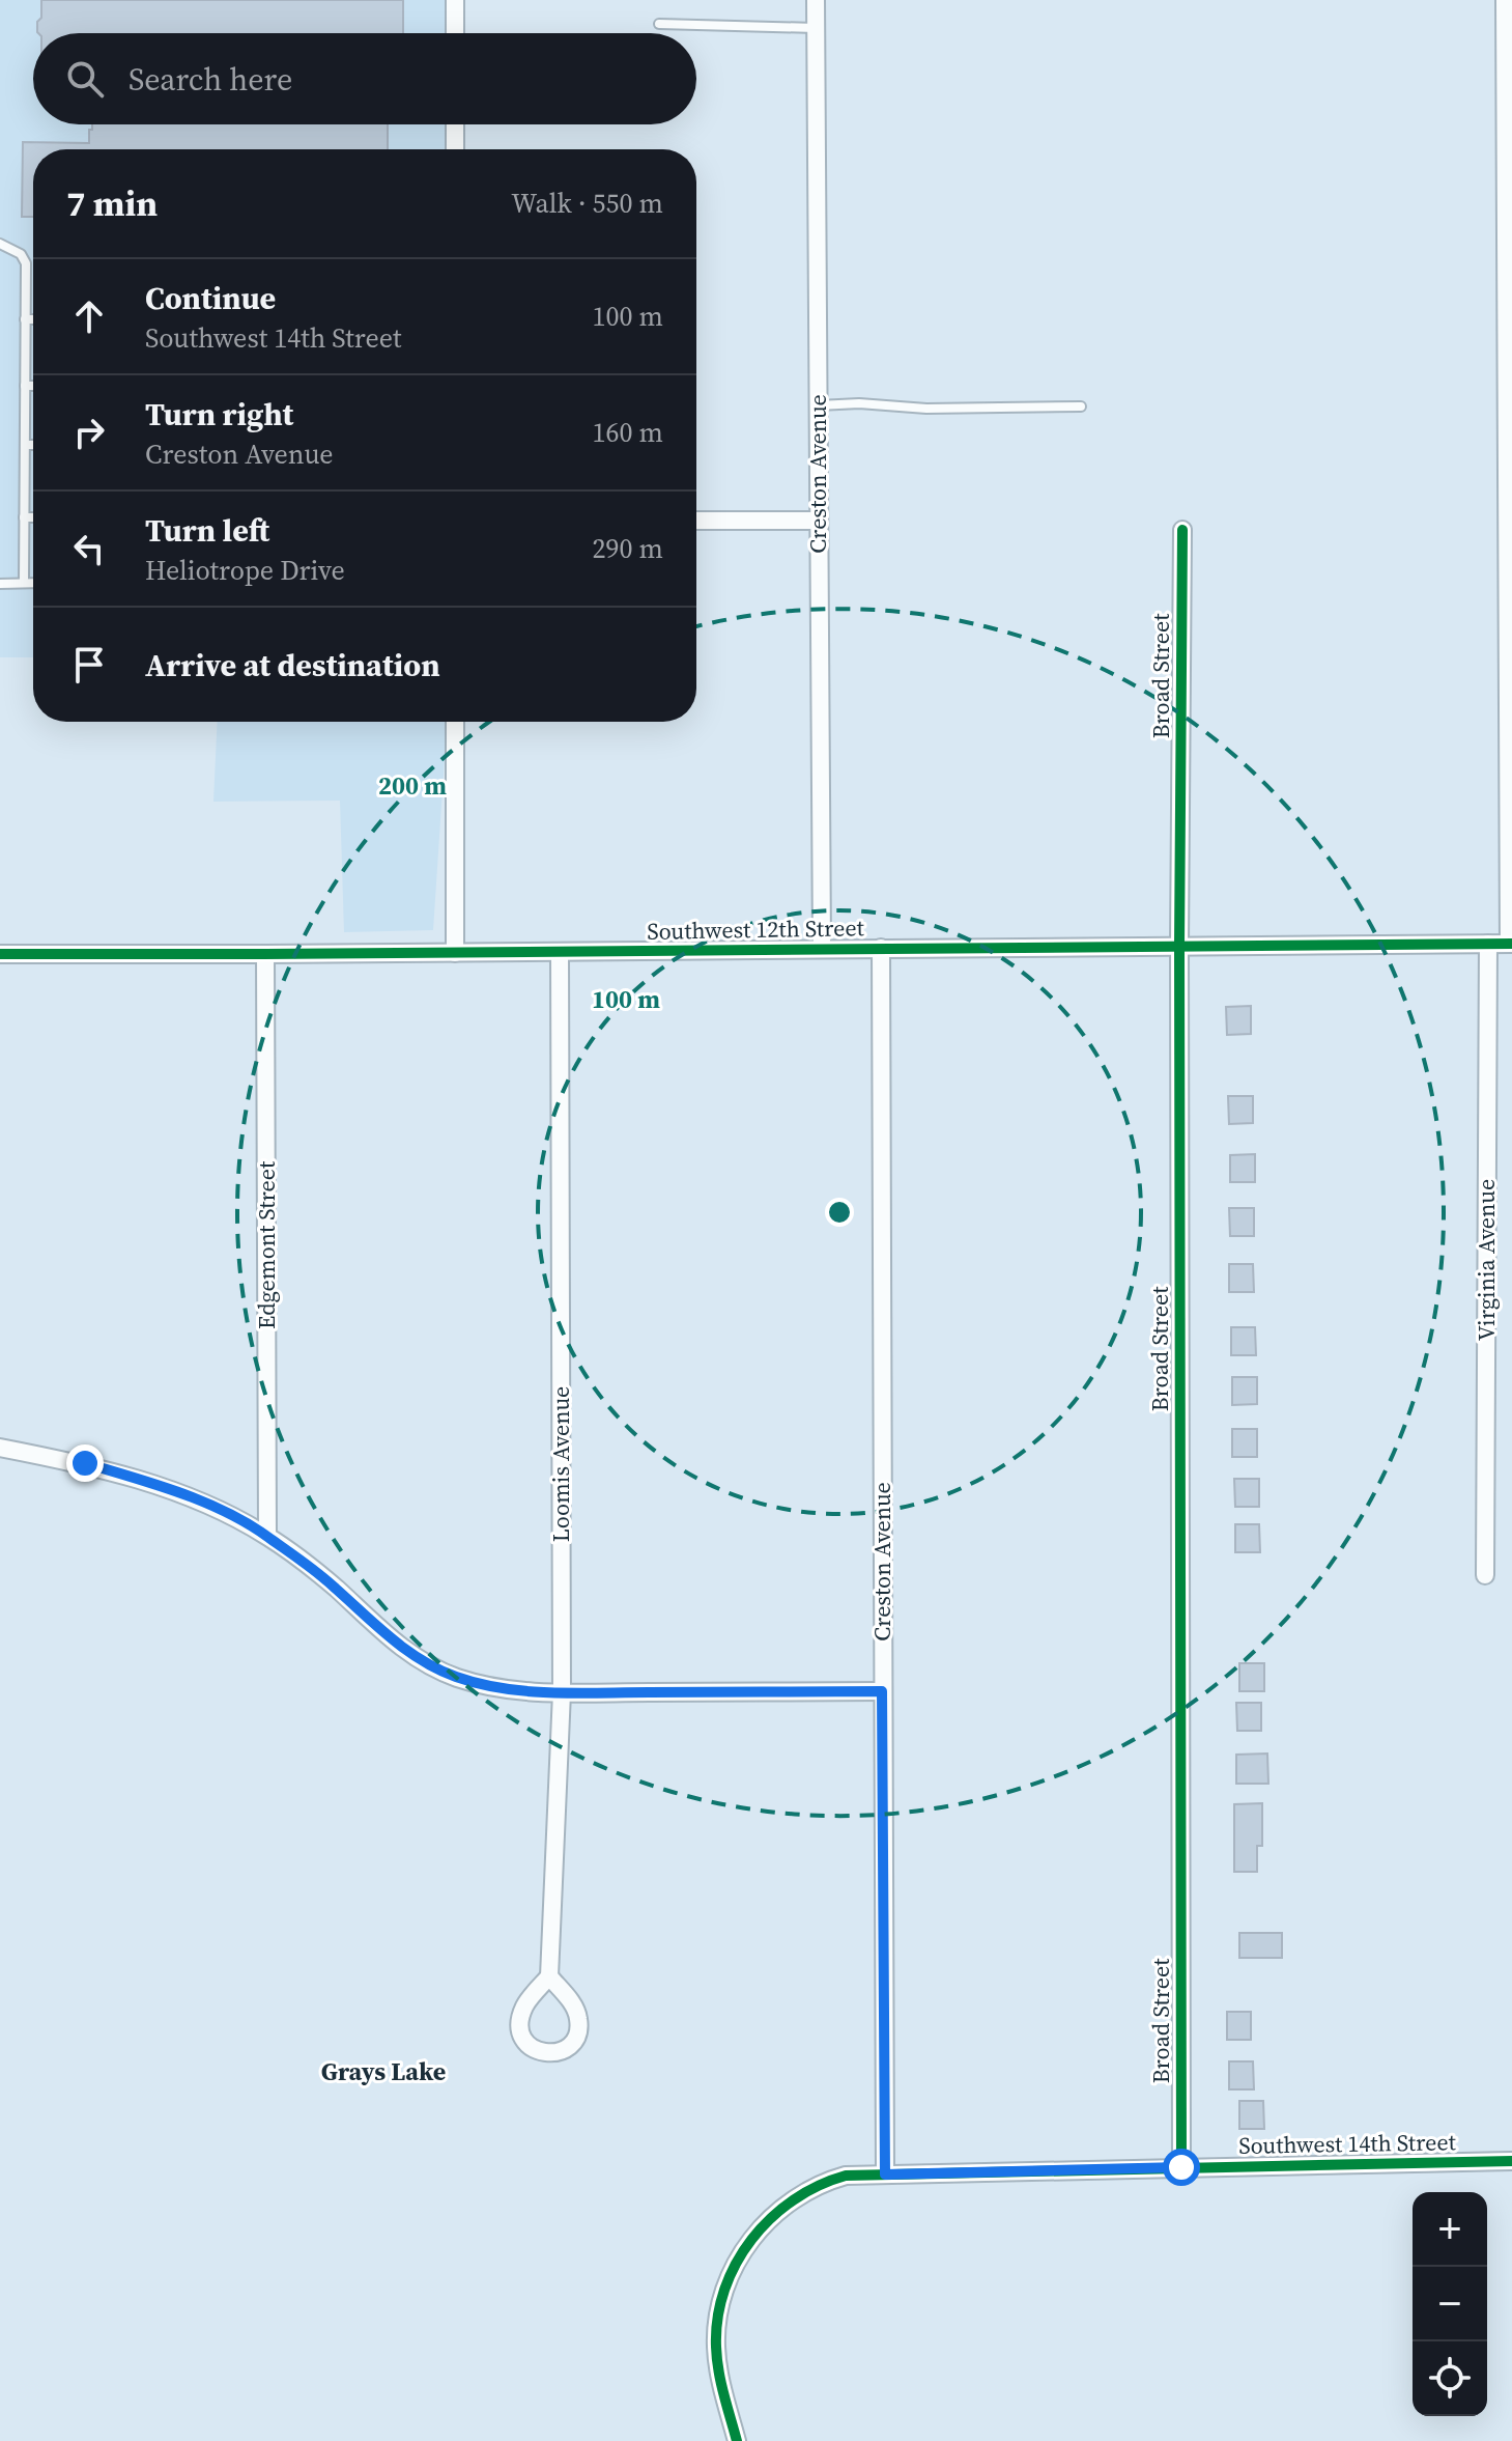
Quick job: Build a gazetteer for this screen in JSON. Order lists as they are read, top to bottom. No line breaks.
{"streets":{"street":["Creston Avenue","Broad Street","Southwest 12th Street","Edgemont Street","Virginia Avenue","Loomis Avenue","Southwest 14th Street"]},"crossings":[["Creston Avenue","Southwest 12th Street"],["Creston Avenue","Southwest 14th Street"],["Broad Street","Southwest 12th Street"],["Broad Street","Southwest 14th Street"],["Southwest 12th Street","Edgemont Street"],["Southwest 12th Street","Virginia Avenue"],["Southwest 12th Street","Loomis Avenue"]],"districts":["Grays Lake"],"page":{"search":"Search here","heading":["7 min","Walk · 550 m"],"list":[["Continue","Southwest 14th Street","100 m"],["Turn right","Creston Avenue","160 m"],["Turn left","Heliotrope Drive","290 m"],"Arrive at destination"],"map_buttons":["+","−"]},"rings":["200 m","100 m"]}
